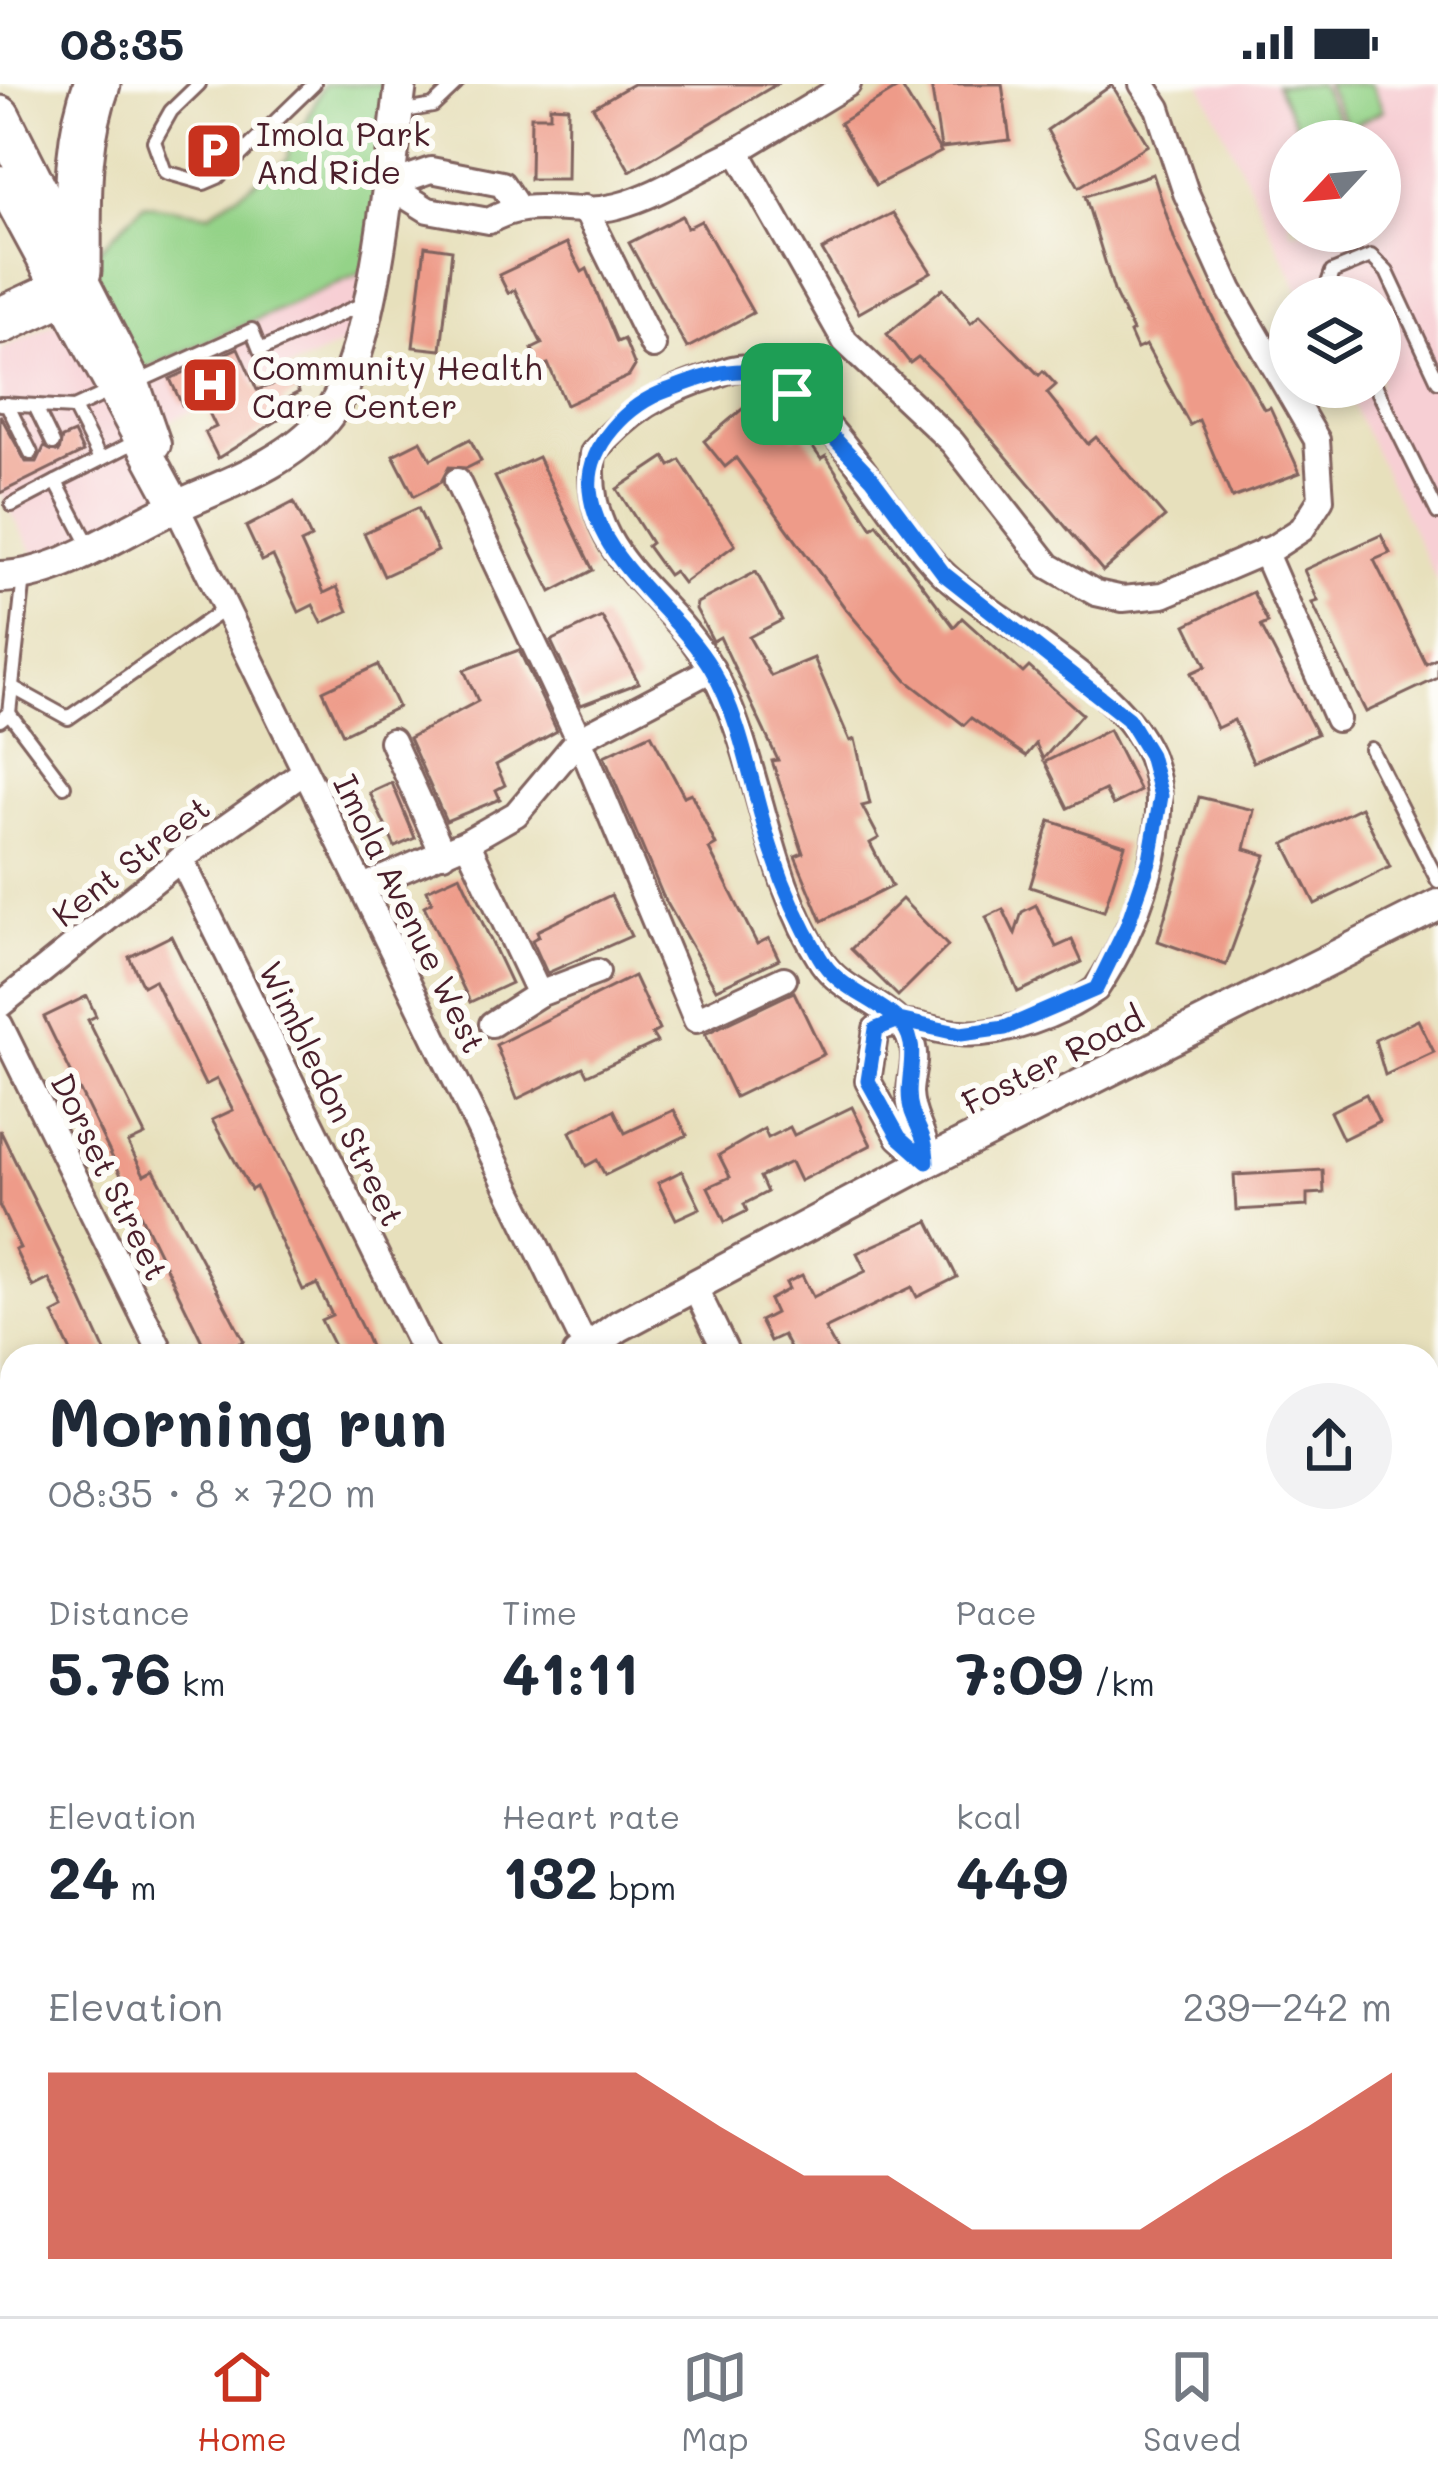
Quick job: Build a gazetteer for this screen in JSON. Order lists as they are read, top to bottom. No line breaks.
{"streets":{"street":["Kent Street","Imola Avenue West","Foster Road","Wimbledon Street","Dorset Street"]},"crossings":[["Kent Street","Imola Avenue West"],["Kent Street","Wimbledon Street"]],"places":{"parking":["Imola Park And Ride"],"hospital":["Community Health Care Center"]},"north":"bottom left","page":{"status":"08:35","heading":["Morning run","08:35 · 8 × 720 m"],"stats":[["Distance","5.76 km"],["Time","41:11"],["Pace","7:09 /km"],["Elevation","24 m"],["Heart rate","132 bpm"],["kcal","449"]],"chart":["Elevation","239–242 m"],"tabs":["Home","Map","Saved"]}}
